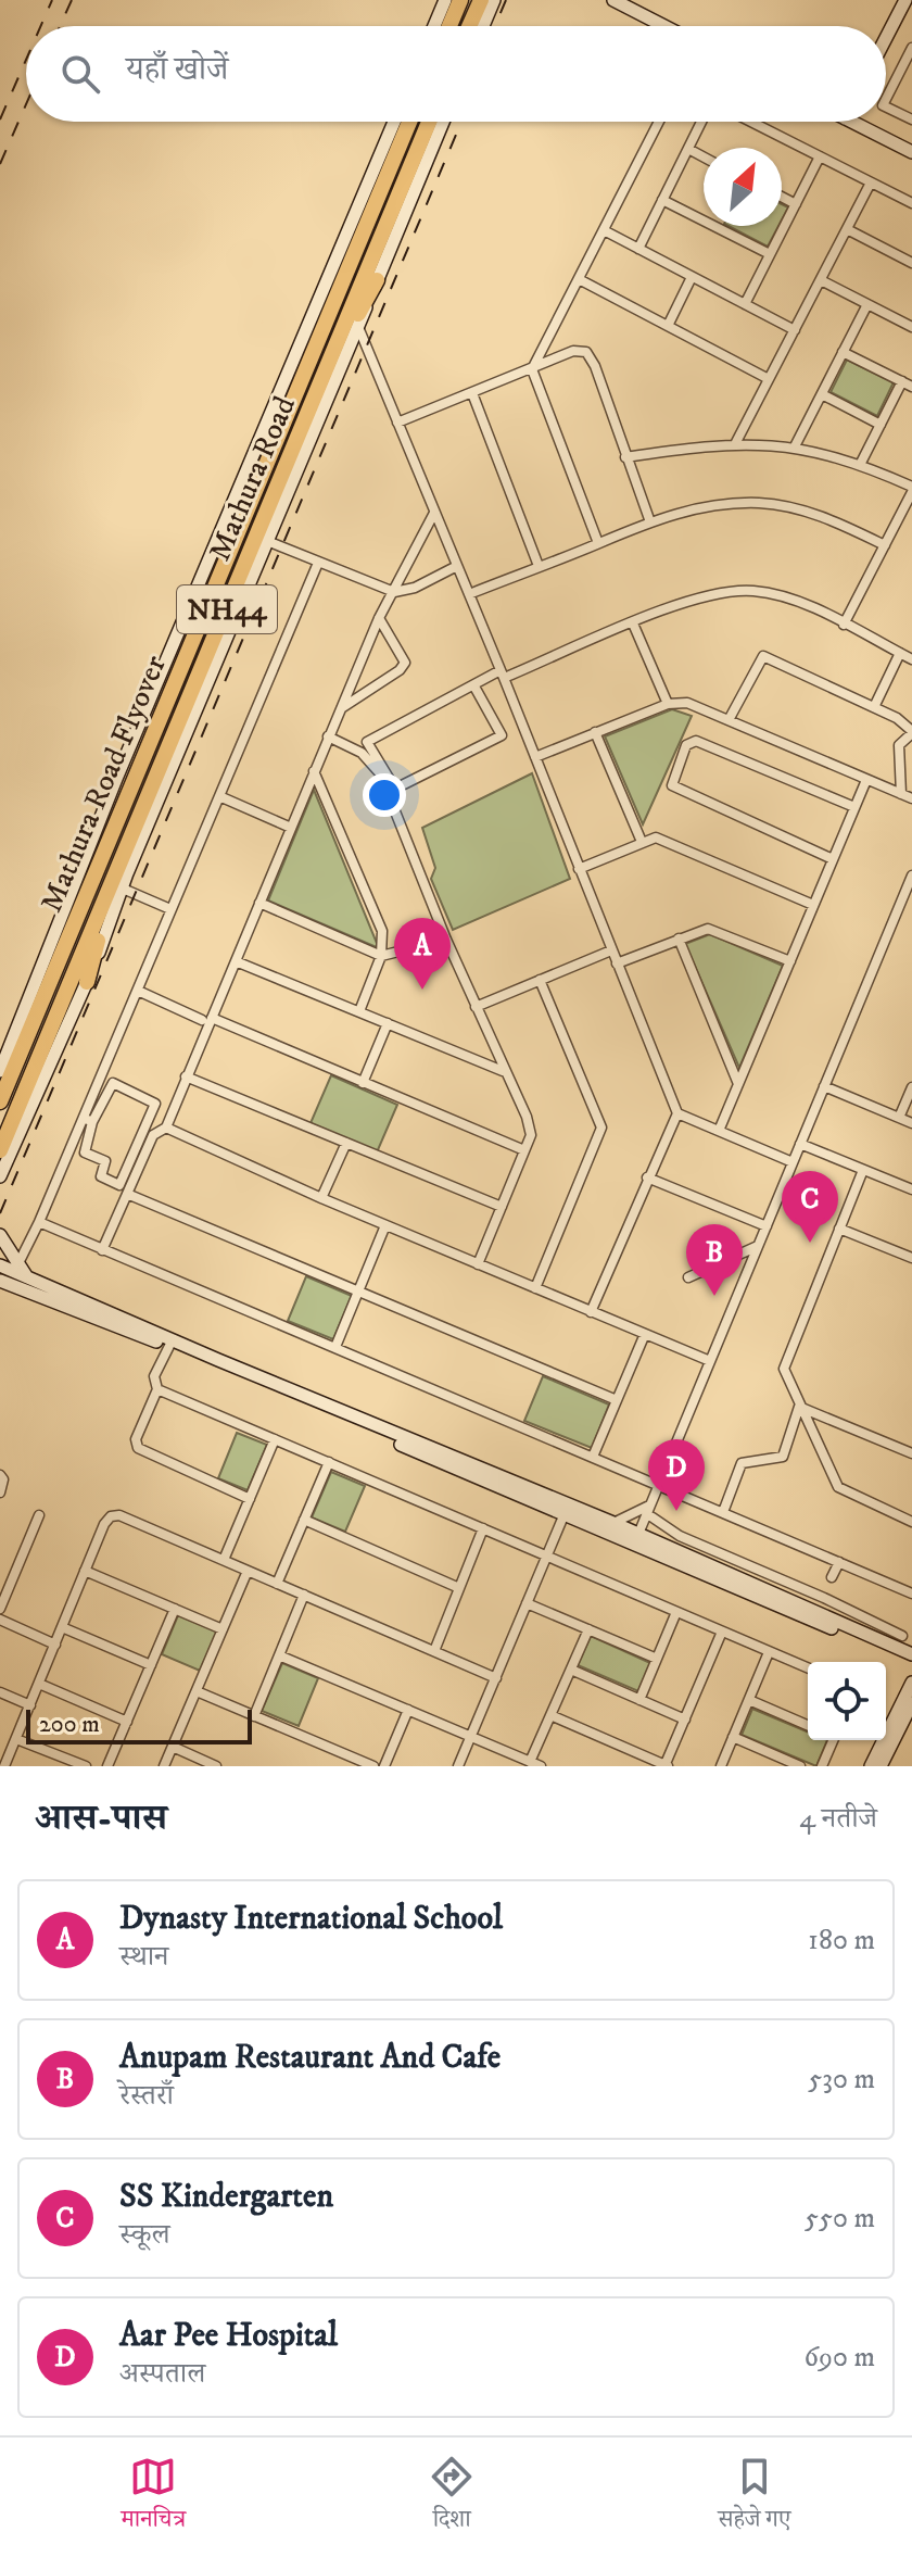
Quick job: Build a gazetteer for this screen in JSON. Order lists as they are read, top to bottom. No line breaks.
{"streets":{"highway":["Mathura Road","NH44","Mathura Road Flyover"]},"crossings":[["Mathura Road","NH44"],["Mathura Road","Mathura Road Flyover"]],"scale_bar":"200 m","north":"top right","page":{"search":"यहाँ खोजें","pins":["A","C","B","D"],"scale":"200 m","heading":["आस-पास","4 नतीजे"],"list":[{"mark":"A","name":"Dynasty International School","note":"स्थान","value":"180 m"},{"mark":"B","name":"Anupam Restaurant And Cafe","note":"रेस्तराँ","value":"530 m"},{"mark":"C","name":"SS Kindergarten","note":"स्कूल","value":"550 m"},{"mark":"D","name":"Aar Pee Hospital","note":"अस्पताल","value":"690 m"}],"nav":["मानचित्र","दिशा","सहेजे गए"]}}
